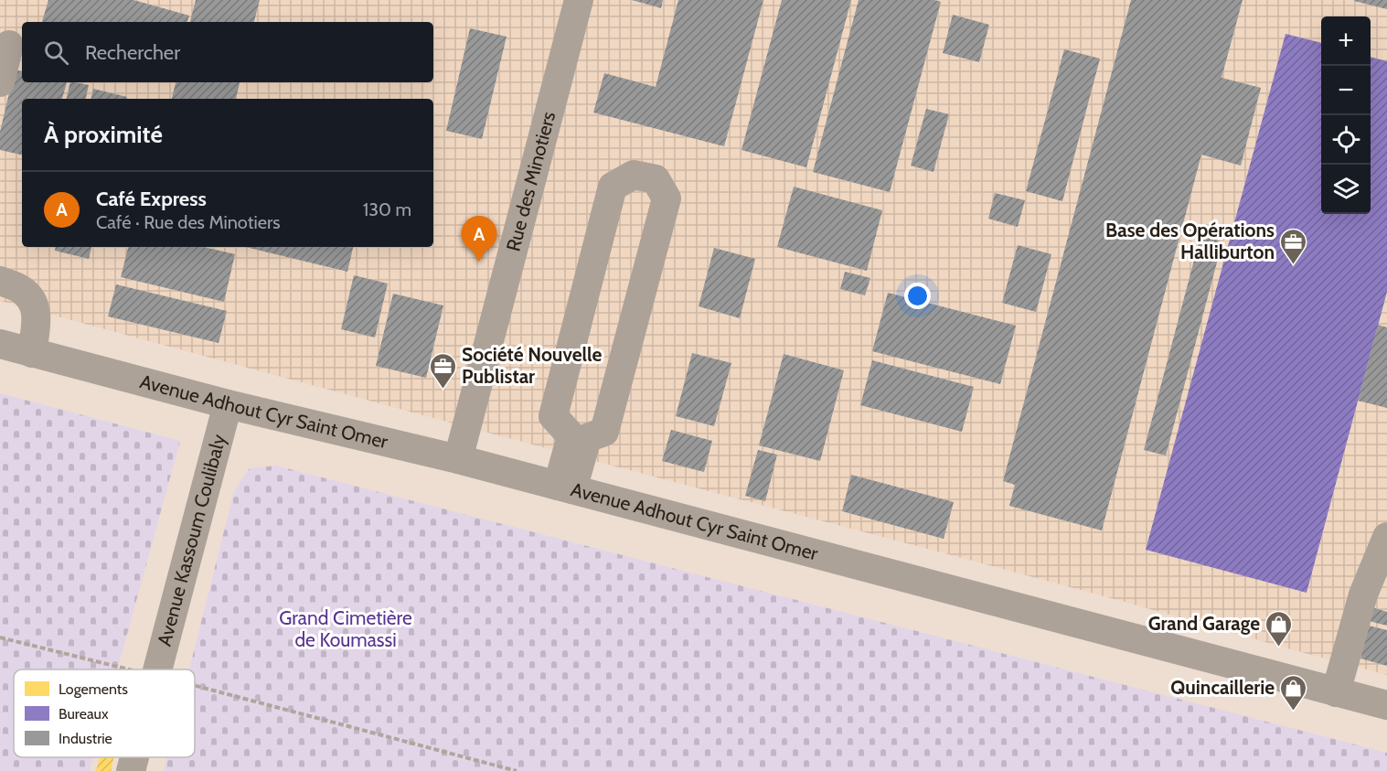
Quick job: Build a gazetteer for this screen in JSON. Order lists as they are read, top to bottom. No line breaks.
{"streets":{"street":["Rue des Minotiers","Avenue Adhout Cyr Saint Omer","Avenue Kassoum Coulibaly"]},"crossings":[["Rue des Minotiers","Avenue Adhout Cyr Saint Omer"],["Avenue Adhout Cyr Saint Omer","Avenue Kassoum Coulibaly"]],"parks":["Grand Cimetière de Koumassi"],"places":{"office":["Base des Opérations Halliburton","Société Nouvelle Publistar"],"shop":["Grand Garage","Quincaillerie"]},"legend":["Logements","Bureaux","Industrie"],"page":{"map_buttons":["+","−"],"search":"Rechercher","heading":"À proximité","list":[{"mark":"A","name":"Café Express","note":"Café · Rue des Minotiers","value":"130 m"}],"pins":"A"}}
